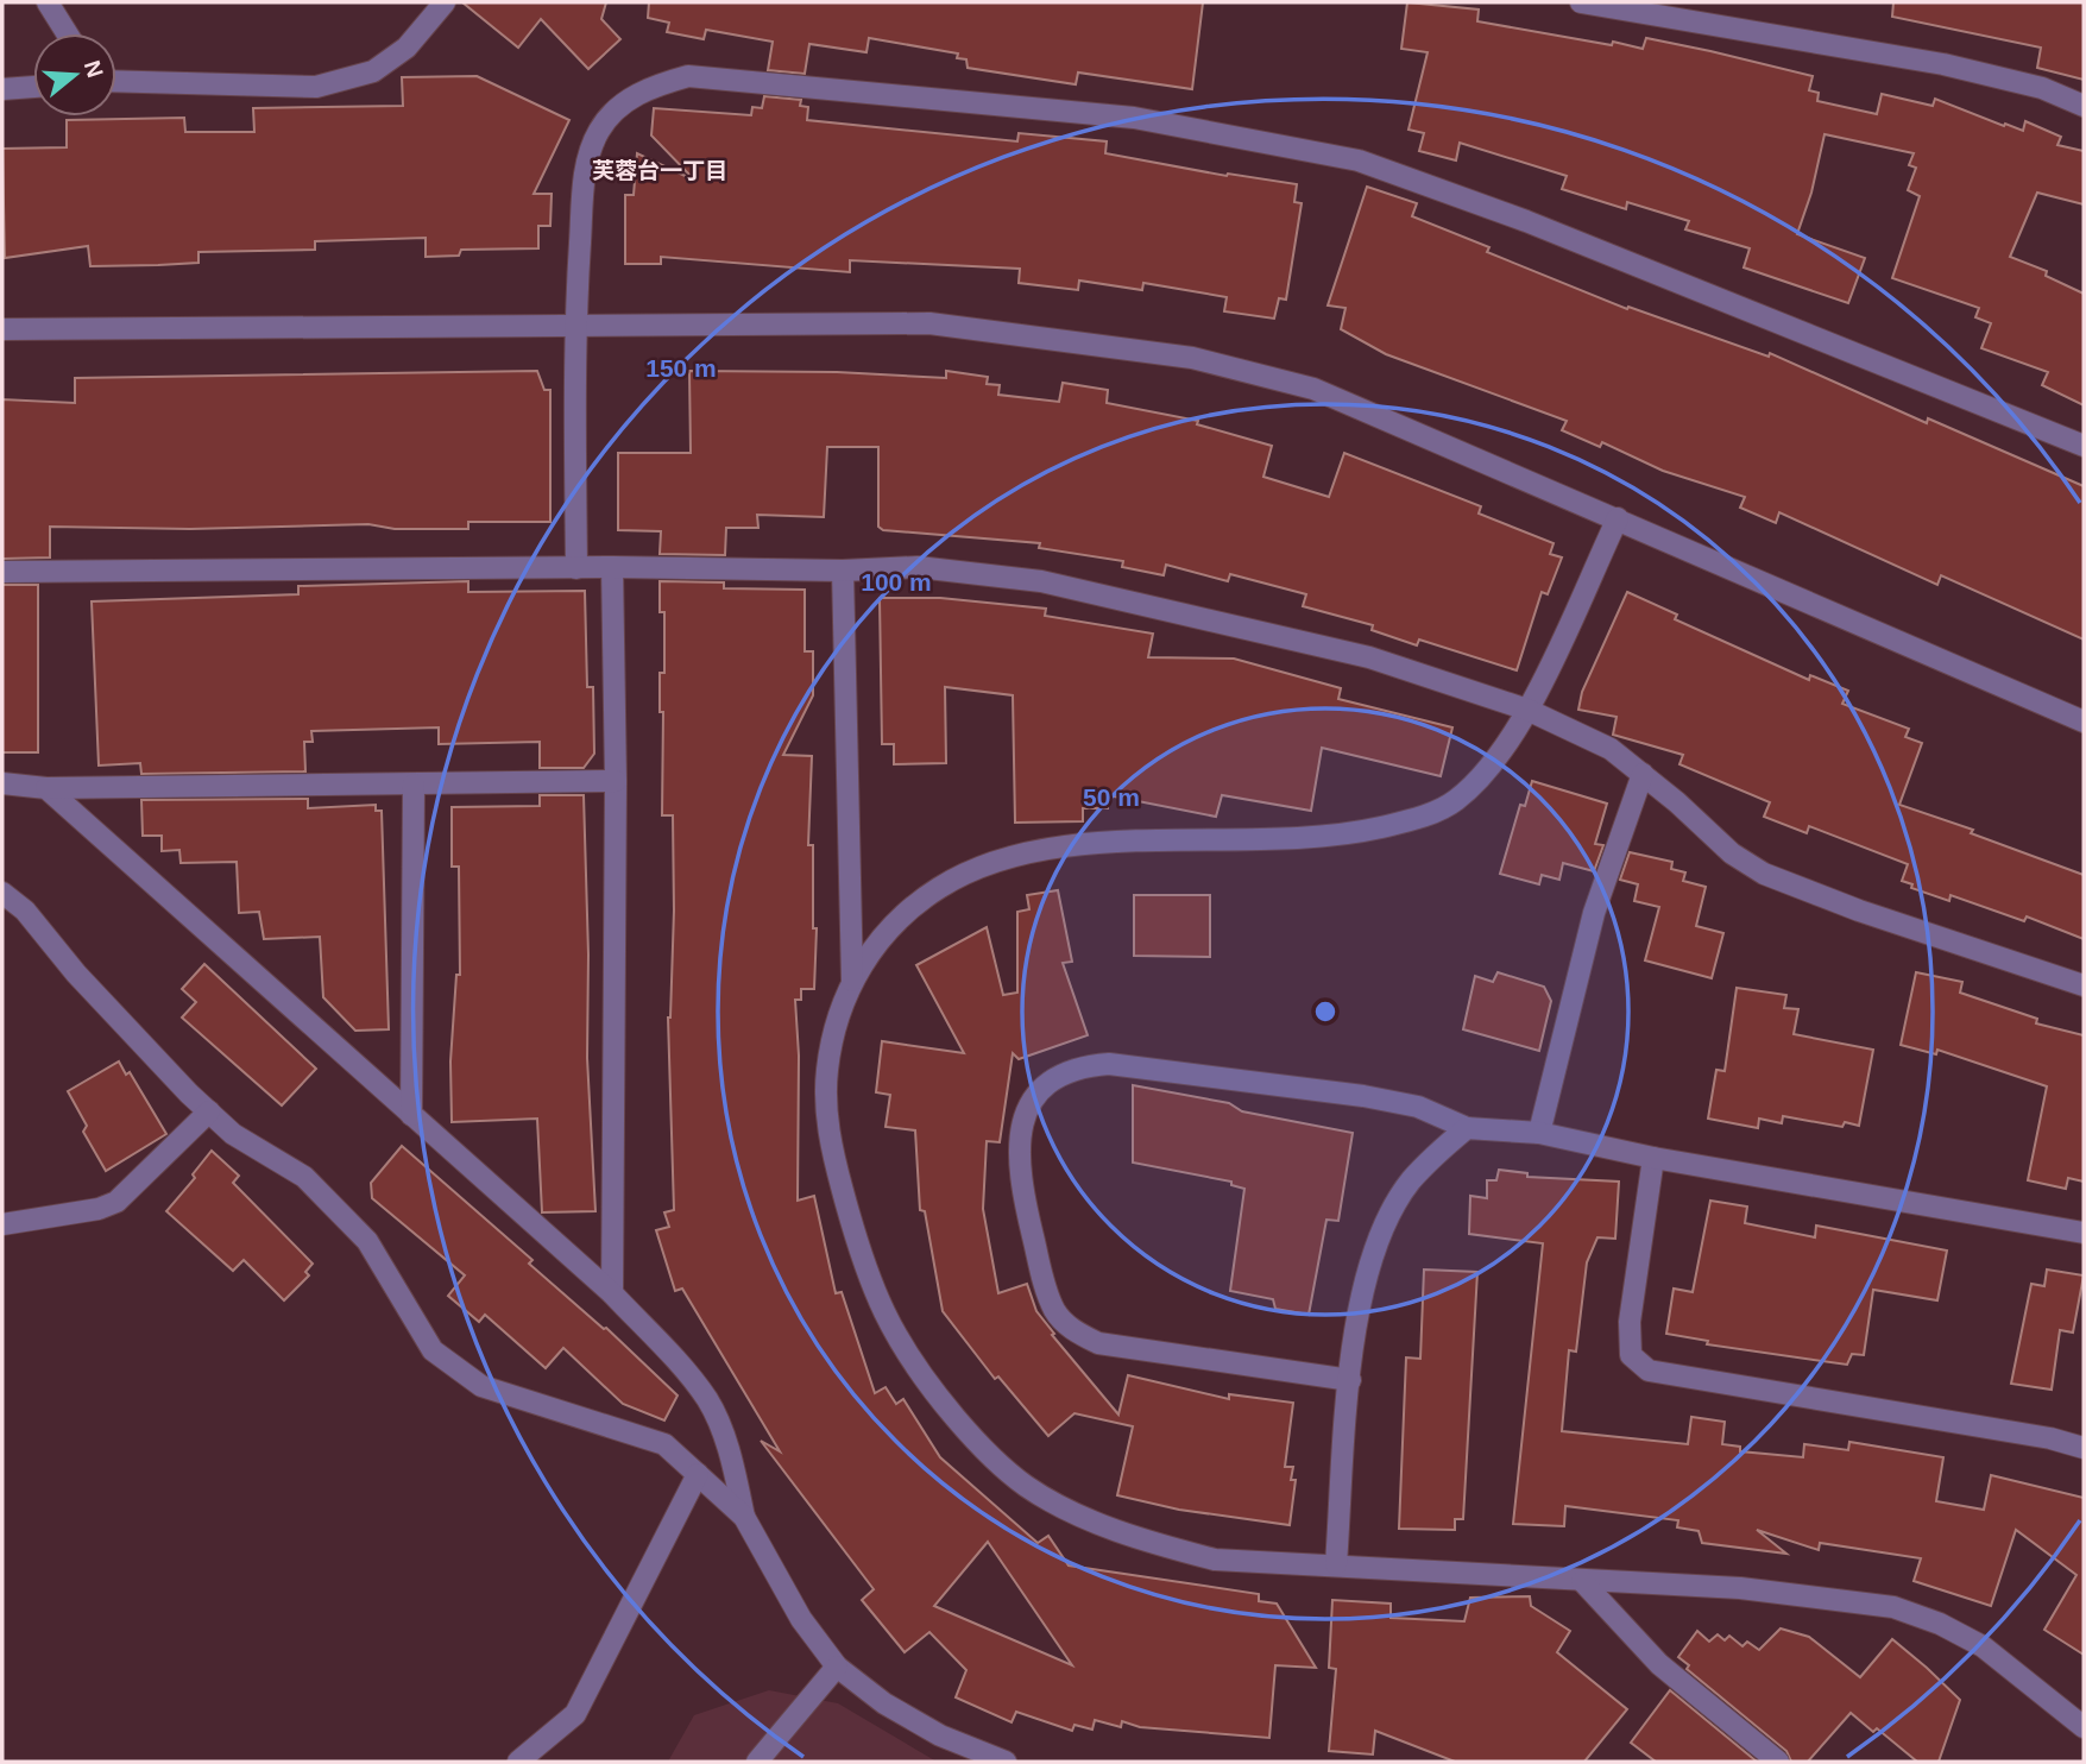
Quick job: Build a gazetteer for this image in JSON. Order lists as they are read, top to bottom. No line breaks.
{"districts":["芙蓉台一丁目"],"north":"right","rings":["150 m","100 m","50 m"]}
